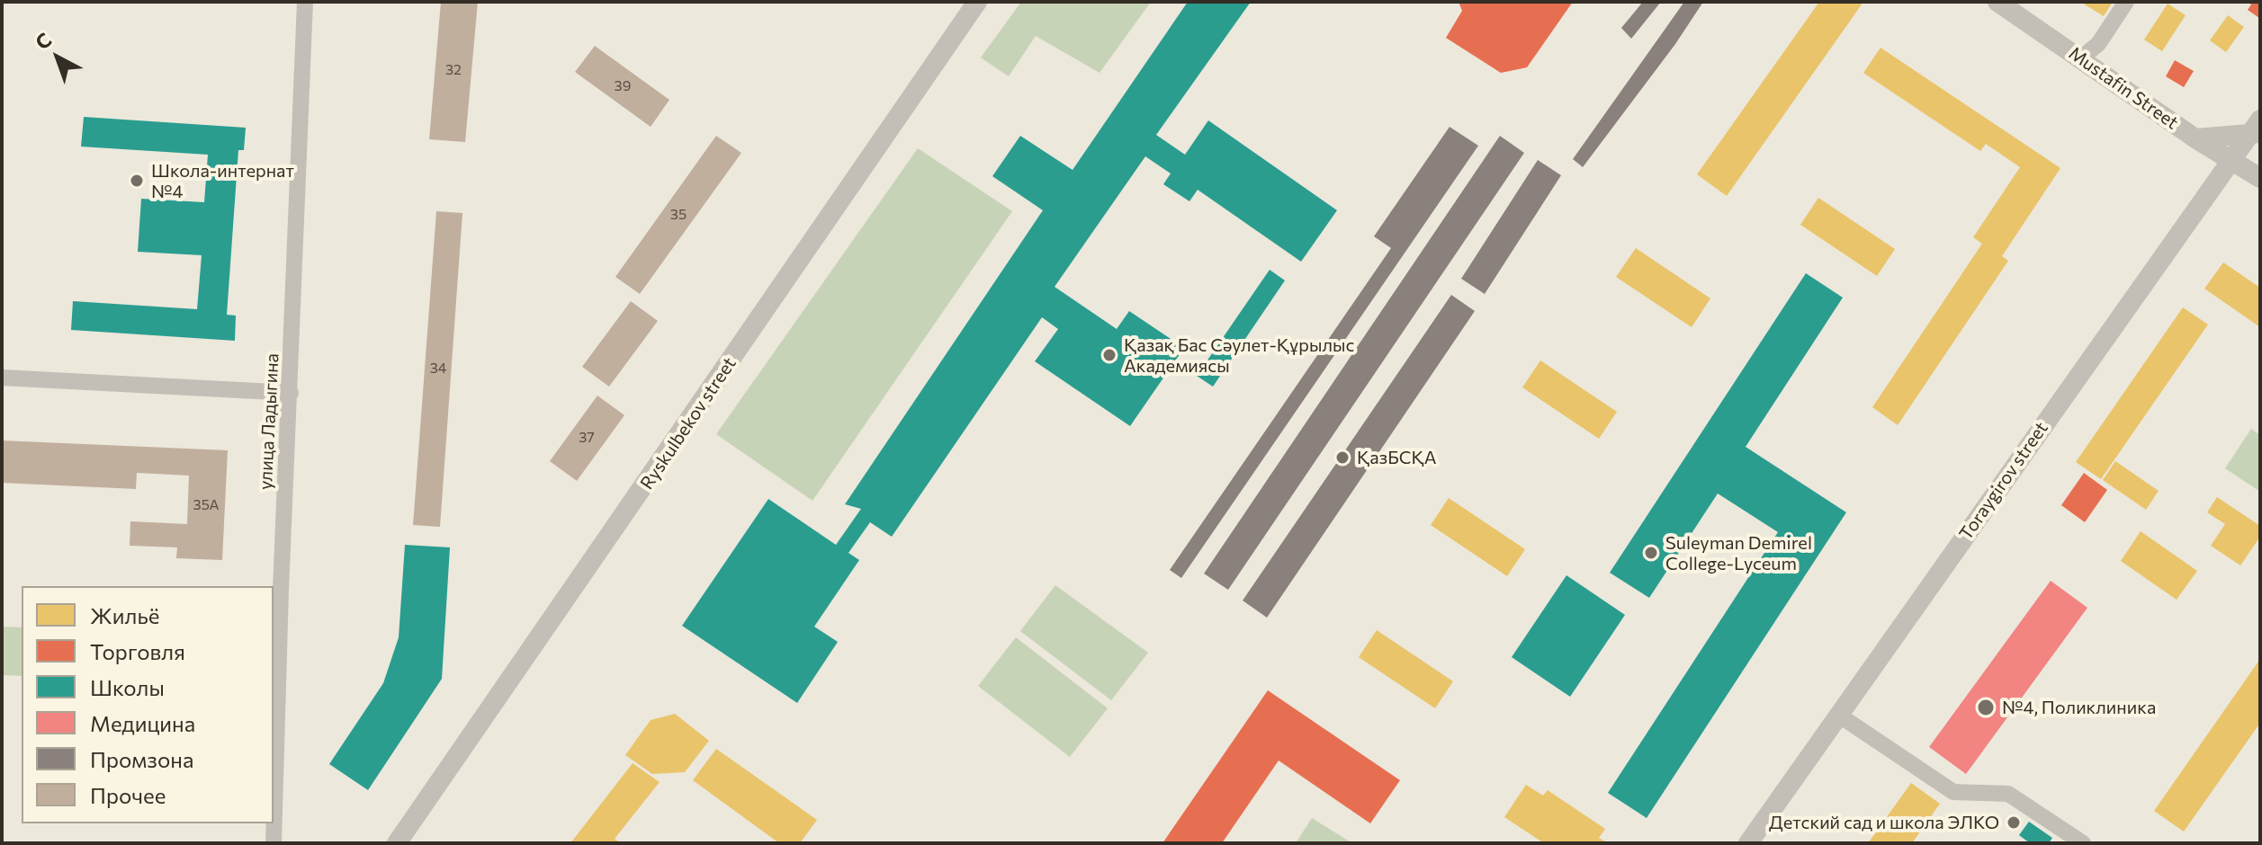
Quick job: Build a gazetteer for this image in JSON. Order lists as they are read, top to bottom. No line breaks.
{"streets":{"street":["Mustafin Street","улица Ладыгина","Ryskulbekov street","Toraygirov street"]},"crossings":[["Mustafin Street","Toraygirov street"]],"places":["Школа-интернат №4","Қазақ Бас Сәулет-Құрылыс Академиясы","ҚазБСҚА","Suleyman Demirel College-Lyceum","№4, Поликлиника","Детский сад и школа ЭЛКО"],"house_numbers":["32","39","35","34","37","35А"],"legend":["Жильё","Торговля","Школы","Медицина","Промзона","Прочее"],"north":"top left"}
